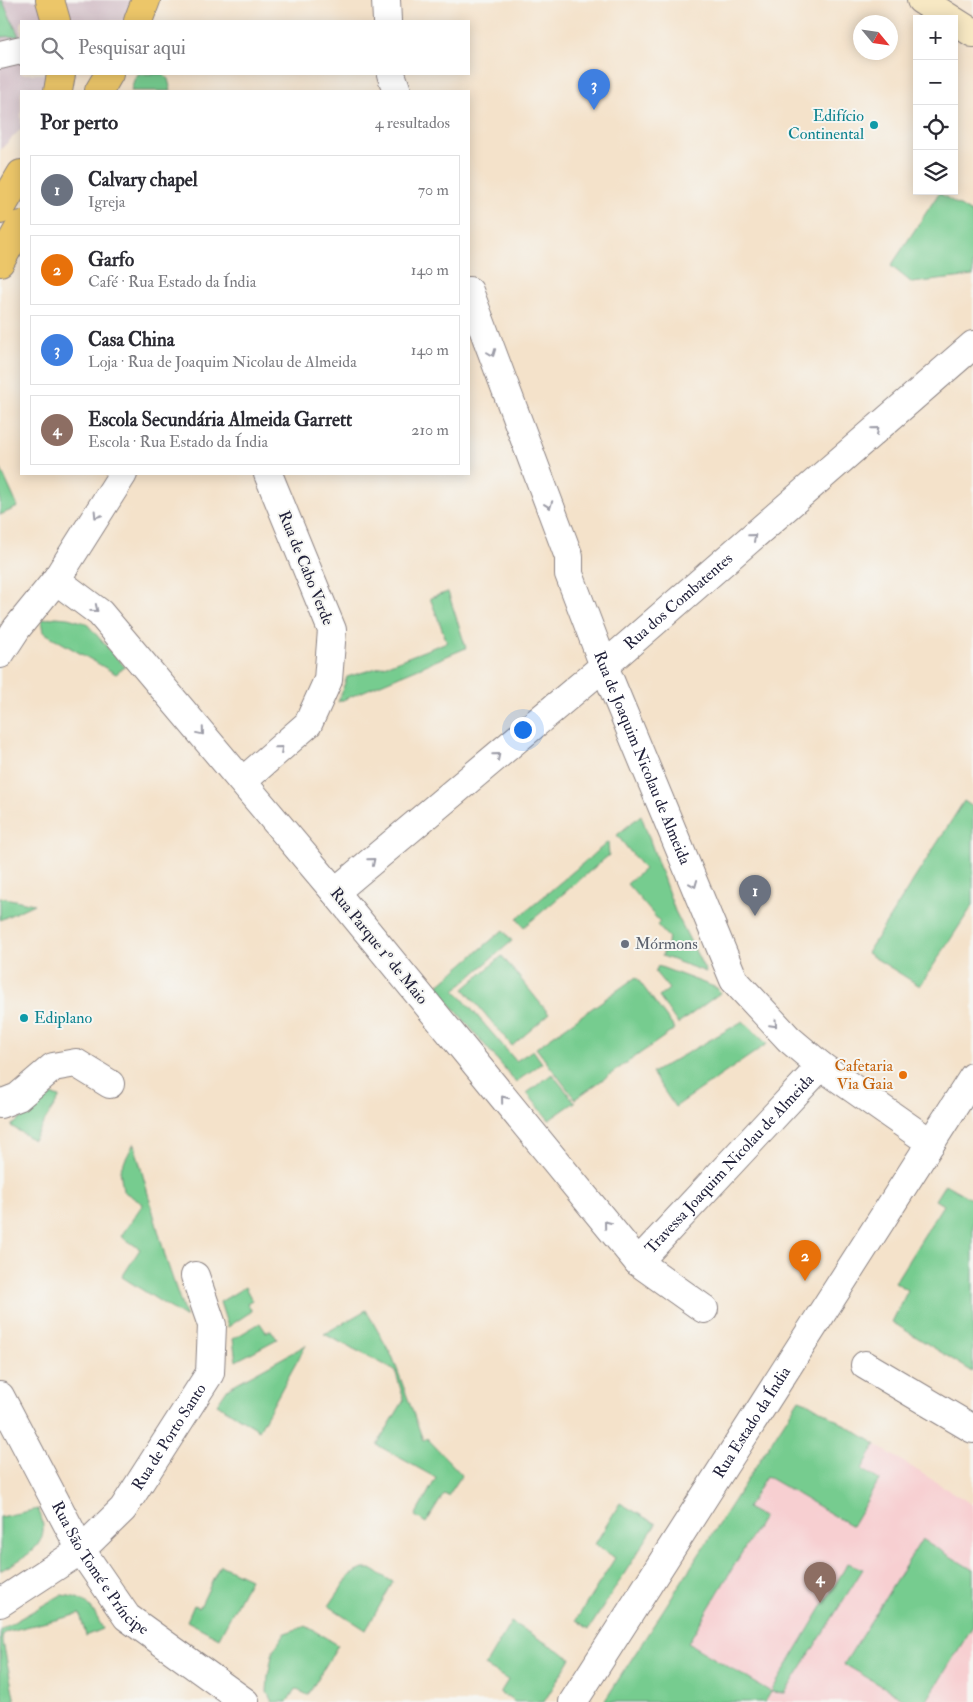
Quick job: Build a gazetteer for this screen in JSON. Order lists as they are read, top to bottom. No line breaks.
{"streets":{"street":["Rua de Cabo Verde","Rua dos Combatentes","Rua de Joaquim Nicolau de Almeida","Rua Parque 1º de Maio","Travessa Joaquim Nicolau de Almeida","Rua Estado da Índia","Rua de Porto Santo","Rua São Tomé e Príncipe"]},"crossings":[["Rua de Cabo Verde","Rua Parque 1º de Maio"],["Rua dos Combatentes","Rua de Joaquim Nicolau de Almeida"],["Rua dos Combatentes","Rua Parque 1º de Maio"],["Rua de Joaquim Nicolau de Almeida","Travessa Joaquim Nicolau de Almeida"],["Rua de Joaquim Nicolau de Almeida","Rua Estado da Índia"],["Rua Parque 1º de Maio","Travessa Joaquim Nicolau de Almeida"],["Rua de Porto Santo","Rua São Tomé e Príncipe"]],"one_way":["Rua de Cabo Verde","Rua dos Combatentes","Rua de Joaquim Nicolau de Almeida"],"places":["Edifício Continental","Mórmons","Ediplano","Cafetaria Via Gaia"],"north":"bottom right","page":{"map_buttons":["+","−"],"search":"Pesquisar aqui","pins":["3","1","2","4"],"heading":["Por perto","4 resultados"],"list":[{"mark":"1","name":"Calvary chapel","note":"Igreja","value":"70 m"},{"mark":"2","name":"Garfo","note":"Café · Rua Estado da Índia","value":"140 m"},{"mark":"3","name":"Casa China","note":"Loja · Rua de Joaquim Nicolau de Almeida","value":"140 m"},{"mark":"4","name":"Escola Secundária Almeida Garrett","note":"Escola · Rua Estado da Índia","value":"210 m"}]}}
